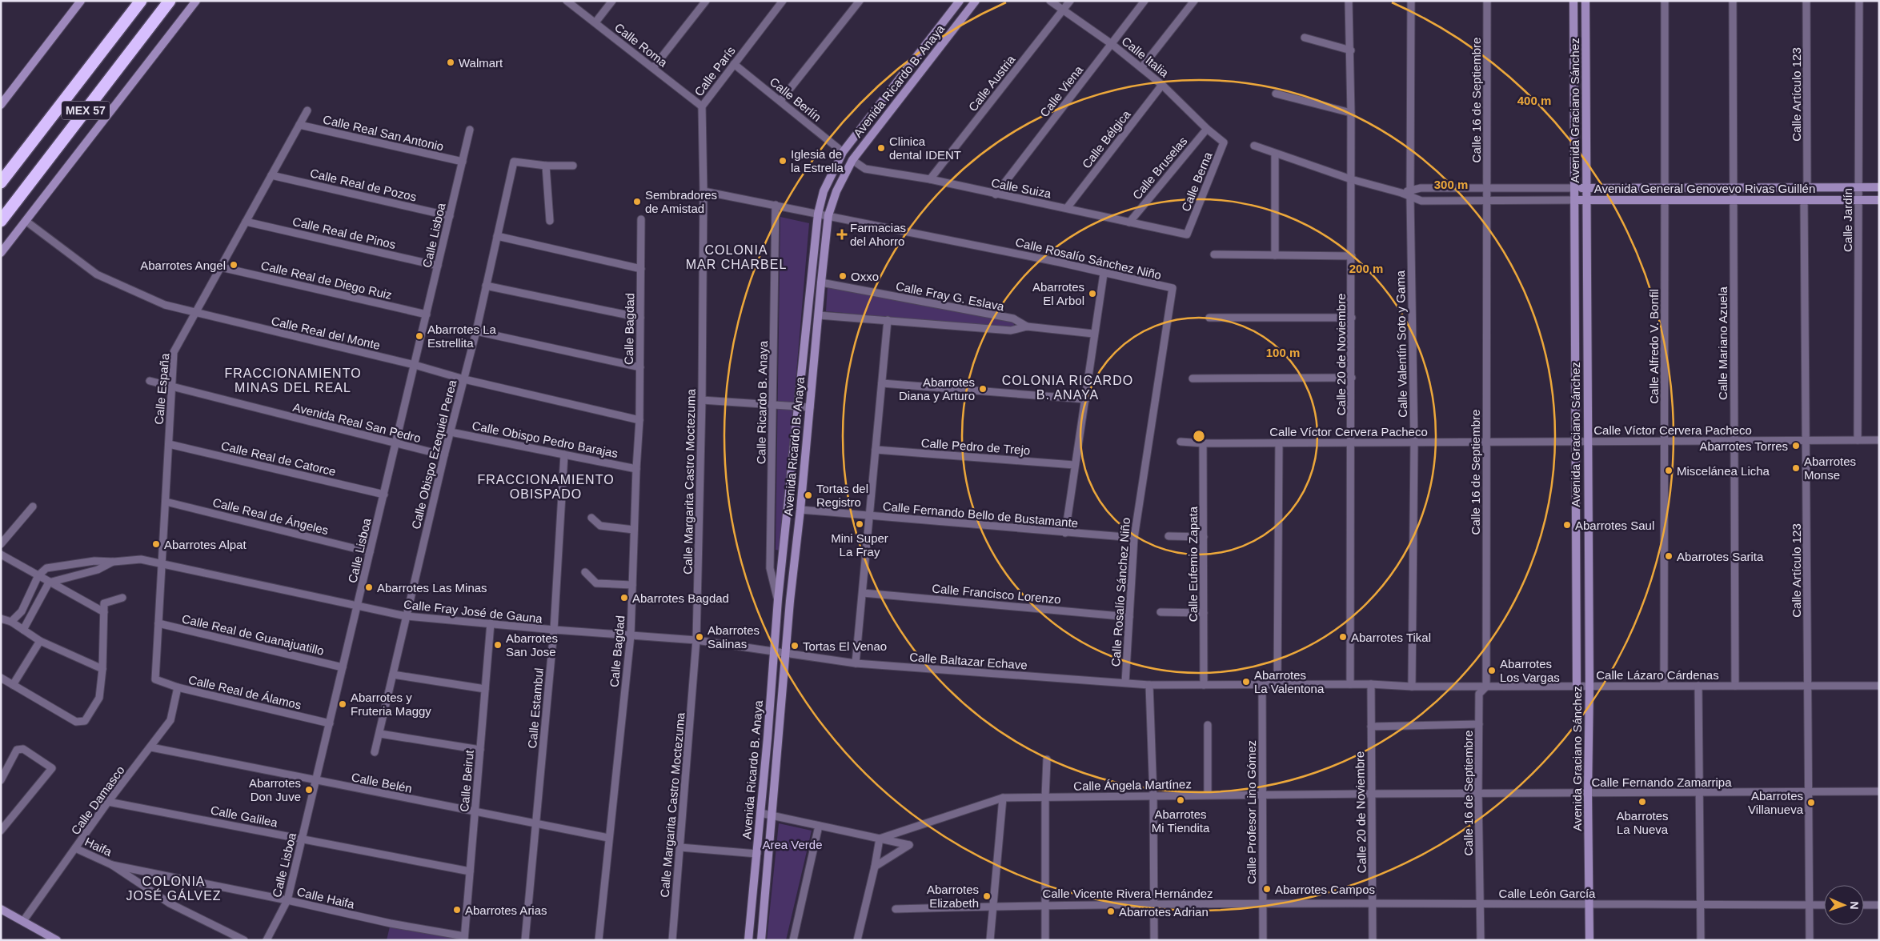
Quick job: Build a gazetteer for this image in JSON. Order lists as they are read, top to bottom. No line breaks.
{"streets":{"highway":["MEX 57"],"main road":["Avenida Ricardo B. Anaya","Avenida Graciano Sánchez","Avenida General Genovevo Rivas Guillén"],"street":["Calle Roma","Calle Italia","Calle París","Calle Austria","Calle Viena","Calle Artículo 123","Calle Berlín","Calle 16 de Septiembre","Calle Real San Antonio","Calle Bélgica","Calle Bruselas","Calle Berna","Calle Real de Pozos","Calle Suiza","Calle Jardín","Calle Real de Pinos","Calle Lisboa","Calle Rosalío Sánchez Niño","Calle Real de Diego Ruiz","Calle Fray G. Eslava","Calle Bagdad","Calle Real del Monte","Calle Mariano Azuela","Calle Valentín Soto y Gama","Calle Alfredo V. Bonfil","Calle 20 de Noviembre","Calle España","Calle Ricardo B. Anaya","Avenida Real San Pedro","Calle Víctor Cervera Pacheco","Calle Obispo Pedro Barajas","Calle Pedro de Trejo","Calle Obispo Ezequiel Perea","Calle Real de Catorce","Calle Margarita Castro Moctezuma","Calle Fernando Bello de Bustamante","Calle Real de Ángeles","Calle Eufemio Zapata","Calle Francisco Lorenzo","Calle Fray José de Gauna","Calle Real de Guanajuatillo","Calle Baltazar Echave","Calle Lázaro Cárdenas","Calle Real de Álamos","Calle Estambul","Calle Beirut","Calle Fernando Zamarripa","Calle Belén","Calle Ángela Martínez","Calle Damasco","Calle Profesor Lino Gómez","Calle Galilea","Haifa","Calle Vicente Rivera Hernández","Calle León García","Calle Haifa"]},"crossings":[["Calle Roma","Calle París"],["Calle Italia","Calle Austria"],["Calle Italia","Calle Viena"],["Calle Italia","Calle Bélgica"],["Calle Italia","Calle Bruselas"],["Calle Italia","Calle Berna"],["Calle París","Calle Berlín"],["Calle París","Calle Rosalío Sánchez Niño"],["Calle París","Calle Margarita Castro Moctezuma"],["Avenida Ricardo B. Anaya","Calle Berlín"],["Avenida Ricardo B. Anaya","Calle Suiza"],["Avenida Ricardo B. Anaya","Calle Rosalío Sánchez Niño"],["Avenida Ricardo B. Anaya","Calle Fray G. Eslava"],["Avenida Ricardo B. Anaya","Calle Ricardo B. Anaya"],["Avenida Ricardo B. Anaya","Calle Fernando Bello de Bustamante"],["Avenida Ricardo B. Anaya","Calle Fray José de Gauna"],["Avenida Ricardo B. Anaya","Calle Baltazar Echave"],["Calle Austria","Calle Suiza"],["Calle Viena","Calle Suiza"],["Calle Artículo 123","Avenida General Genovevo Rivas Guillén"],["Calle Artículo 123","Calle Víctor Cervera Pacheco"],["Calle Artículo 123","Calle Lázaro Cárdenas"],["Calle Artículo 123","Calle Fernando Zamarripa"],["Calle Artículo 123","Calle León García"],["Calle 16 de Septiembre","Avenida General Genovevo Rivas Guillén"],["Calle 16 de Septiembre","Calle Víctor Cervera Pacheco"],["Calle 16 de Septiembre","Calle Lázaro Cárdenas"],["Calle 16 de Septiembre","Calle Fernando Zamarripa"],["Calle 16 de Septiembre","Calle León García"],["Avenida Graciano Sánchez","Avenida General Genovevo Rivas Guillén"],["Avenida Graciano Sánchez","Calle Víctor Cervera Pacheco"],["Avenida Graciano Sánchez","Calle Lázaro Cárdenas"],["Avenida Graciano Sánchez","Calle Fernando Zamarripa"],["Avenida Graciano Sánchez","Calle León García"],["Calle Real San Antonio","Calle Lisboa"],["Calle Real San Antonio","Calle España"],["Calle Bélgica","Calle Suiza"],["Calle Bruselas","Calle Suiza"],["Calle Berna","Calle Suiza"],["Calle Real de Pozos","Calle Lisboa"],["Calle Real de Pozos","Calle España"],["Avenida General Genovevo Rivas Guillén","Calle Jardín"],["Avenida General Genovevo Rivas Guillén","Calle Mariano Azuela"],["Avenida General Genovevo Rivas Guillén","Calle Valentín Soto y Gama"],["Avenida General Genovevo Rivas Guillén","Calle Alfredo V. Bonfil"],["Avenida General Genovevo Rivas Guillén","Calle 20 de Noviembre"],["Calle Jardín","Calle Víctor Cervera Pacheco"],["Calle Real de Pinos","Calle Lisboa"],["Calle Real de Pinos","Calle España"],["Calle Lisboa","Calle Real de Diego Ruiz"],["Calle Lisboa","Calle Real del Monte"],["Calle Lisboa","Avenida Real San Pedro"],["Calle Lisboa","Calle Real de Catorce"],["Calle Lisboa","Calle Real de Ángeles"],["Calle Lisboa","Calle Fray José de Gauna"],["Calle Lisboa","Calle Real de Guanajuatillo"],["Calle Lisboa","Calle Real de Álamos"],["Calle Lisboa","Calle Belén"],["Calle Lisboa","Calle Galilea"],["Calle Lisboa","Calle Haifa"],["Calle Rosalío Sánchez Niño","Calle Ricardo B. Anaya"],["Calle Rosalío Sánchez Niño","Calle Margarita Castro Moctezuma"],["Calle Rosalío Sánchez Niño","Calle Fernando Bello de Bustamante"],["Calle Rosalío Sánchez Niño","Calle Francisco Lorenzo"],["Calle Rosalío Sánchez Niño","Calle Baltazar Echave"],["Calle Real de Diego Ruiz","Calle España"],["Calle Bagdad","Calle Real del Monte"],["Calle Bagdad","Calle Obispo Pedro Barajas"],["Calle Bagdad","Calle Fray José de Gauna"],["Calle Bagdad","Calle Belén"],["Calle Real del Monte","Calle España"],["Calle Real del Monte","Calle Obispo Ezequiel Perea"],["Calle Mariano Azuela","Calle Víctor Cervera Pacheco"],["Calle Mariano Azuela","Calle Lázaro Cárdenas"],["Calle Valentín Soto y Gama","Calle Víctor Cervera Pacheco"],["Calle Valentín Soto y Gama","Calle Lázaro Cárdenas"],["Calle Alfredo V. Bonfil","Calle Víctor Cervera Pacheco"],["Calle Alfredo V. Bonfil","Calle Lázaro Cárdenas"],["Calle 20 de Noviembre","Calle Víctor Cervera Pacheco"],["Calle 20 de Noviembre","Calle Lázaro Cárdenas"],["Calle 20 de Noviembre","Calle Fernando Zamarripa"],["Calle 20 de Noviembre","Calle Ángela Martínez"],["Calle 20 de Noviembre","Calle León García"],["Calle España","Avenida Real San Pedro"],["Calle España","Calle Real de Catorce"],["Calle España","Calle Real de Ángeles"],["Calle España","Calle Fray José de Gauna"],["Calle España","Calle Real de Guanajuatillo"],["Calle España","Calle Real de Álamos"],["Avenida Real San Pedro","Calle Obispo Ezequiel Perea"],["Calle Víctor Cervera Pacheco","Calle Eufemio Zapata"],["Calle Obispo Pedro Barajas","Calle Obispo Ezequiel Perea"],["Calle Obispo Pedro Barajas","Calle Estambul"],["Calle Obispo Ezequiel Perea","Calle Fray José de Gauna"],["Calle Margarita Castro Moctezuma","Calle Fray José de Gauna"],["Calle Eufemio Zapata","Calle Baltazar Echave"],["Calle Fray José de Gauna","Calle Baltazar Echave"],["Calle Fray José de Gauna","Calle Estambul"],["Calle Fray José de Gauna","Calle Beirut"],["Calle Baltazar Echave","Calle Lázaro Cárdenas"],["Calle Baltazar Echave","Calle Profesor Lino Gómez"],["Calle Real de Álamos","Calle Damasco"],["Calle Estambul","Calle Belén"],["Calle Beirut","Calle Belén"],["Calle Beirut","Calle Galilea"],["Calle Beirut","Calle Haifa"],["Calle Fernando Zamarripa","Calle Ángela Martínez"],["Calle Belén","Calle Damasco"],["Calle Ángela Martínez","Calle Profesor Lino Gómez"],["Calle Damasco","Calle Galilea"],["Calle Damasco","Haifa"],["Calle Profesor Lino Gómez","Calle Vicente Rivera Hernández"],["Calle Profesor Lino Gómez","Calle León García"],["Haifa","Calle Haifa"],["Calle Vicente Rivera Hernández","Calle León García"]],"districts":["COLONIA MAR CHARBEL","FRACCIONAMIENTO MINAS DEL REAL","COLONIA RICARDO B. ANAYA","FRACCIONAMIENTO OBISPADO","COLONIA JOSÉ GÁLVEZ"],"parks":["Area Verde"],"places":{"other":["Walmart","Clinica dental IDENT","Iglesia de la Estrella","Sembradores de Amistad","Abarrotes Angel","Oxxo","Abarrotes El Arbol","Abarrotes La Estrellita","Abarrotes Diana y Arturo","Abarrotes Torres","Abarrotes Monse","Miscelánea Licha","Tortas del Registro","Mini Super La Fray","Abarrotes Saul","Abarrotes Alpat","Abarrotes Sarita","Abarrotes Las Minas","Abarrotes Bagdad","Abarrotes Salinas","Abarrotes Tikal","Abarrotes San Jose","Tortas El Venao","Abarrotes Los Vargas","Abarrotes La Valentona","Abarrotes y Fruteria Maggy","Abarrotes Don Juve","Abarrotes Mi Tiendita","Abarrotes La Nueva","Abarrotes Villanueva","Abarrotes Campos","Abarrotes Elizabeth","Abarrotes Arias","Abarrotes Adrian"],"health":["Farmacias del Ahorro"]},"north":"right","rings":["400 m","300 m","200 m","100 m"]}
